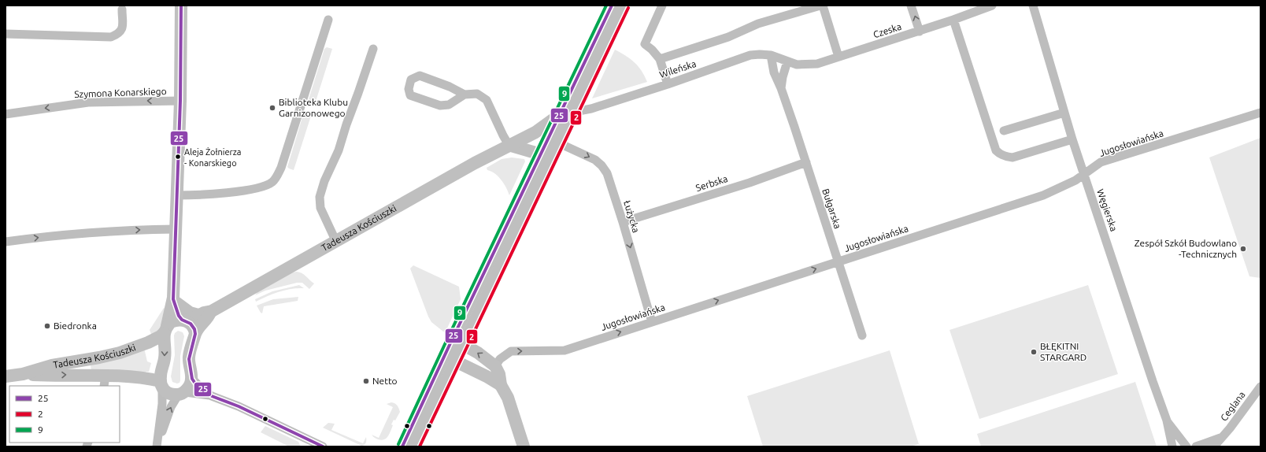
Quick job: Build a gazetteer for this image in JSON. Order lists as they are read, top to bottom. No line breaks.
{"streets":{"street":["Czeska","Wileńska","Szymona Konarskiego","Jugosłowiańska","Serbska","Bułgarska","Węgierska","Łużycka","Tadeusza Kościuszki","Ceglana"]},"crossings":[["Czeska","Wileńska"],["Czeska","Bułgarska"],["Wileńska","Bułgarska"],["Wileńska","Tadeusza Kościuszki"],["Jugosłowiańska","Bułgarska"],["Jugosłowiańska","Węgierska"],["Jugosłowiańska","Łużycka"],["Serbska","Bułgarska"],["Serbska","Łużycka"]],"one_way":["Szymona Konarskiego","Jugosłowiańska","Łużycka"],"places":["Biblioteka Klubu Garnizonowego","Aleja Żołnierza - Konarskiego","Zespół Szkół Budowlano -Technicznych","Biedronka","BŁĘKITNI STARGARD","Netto"],"lines":["transit line 25","transit line 9","transit line 2"],"legend":["25","2","9"]}
